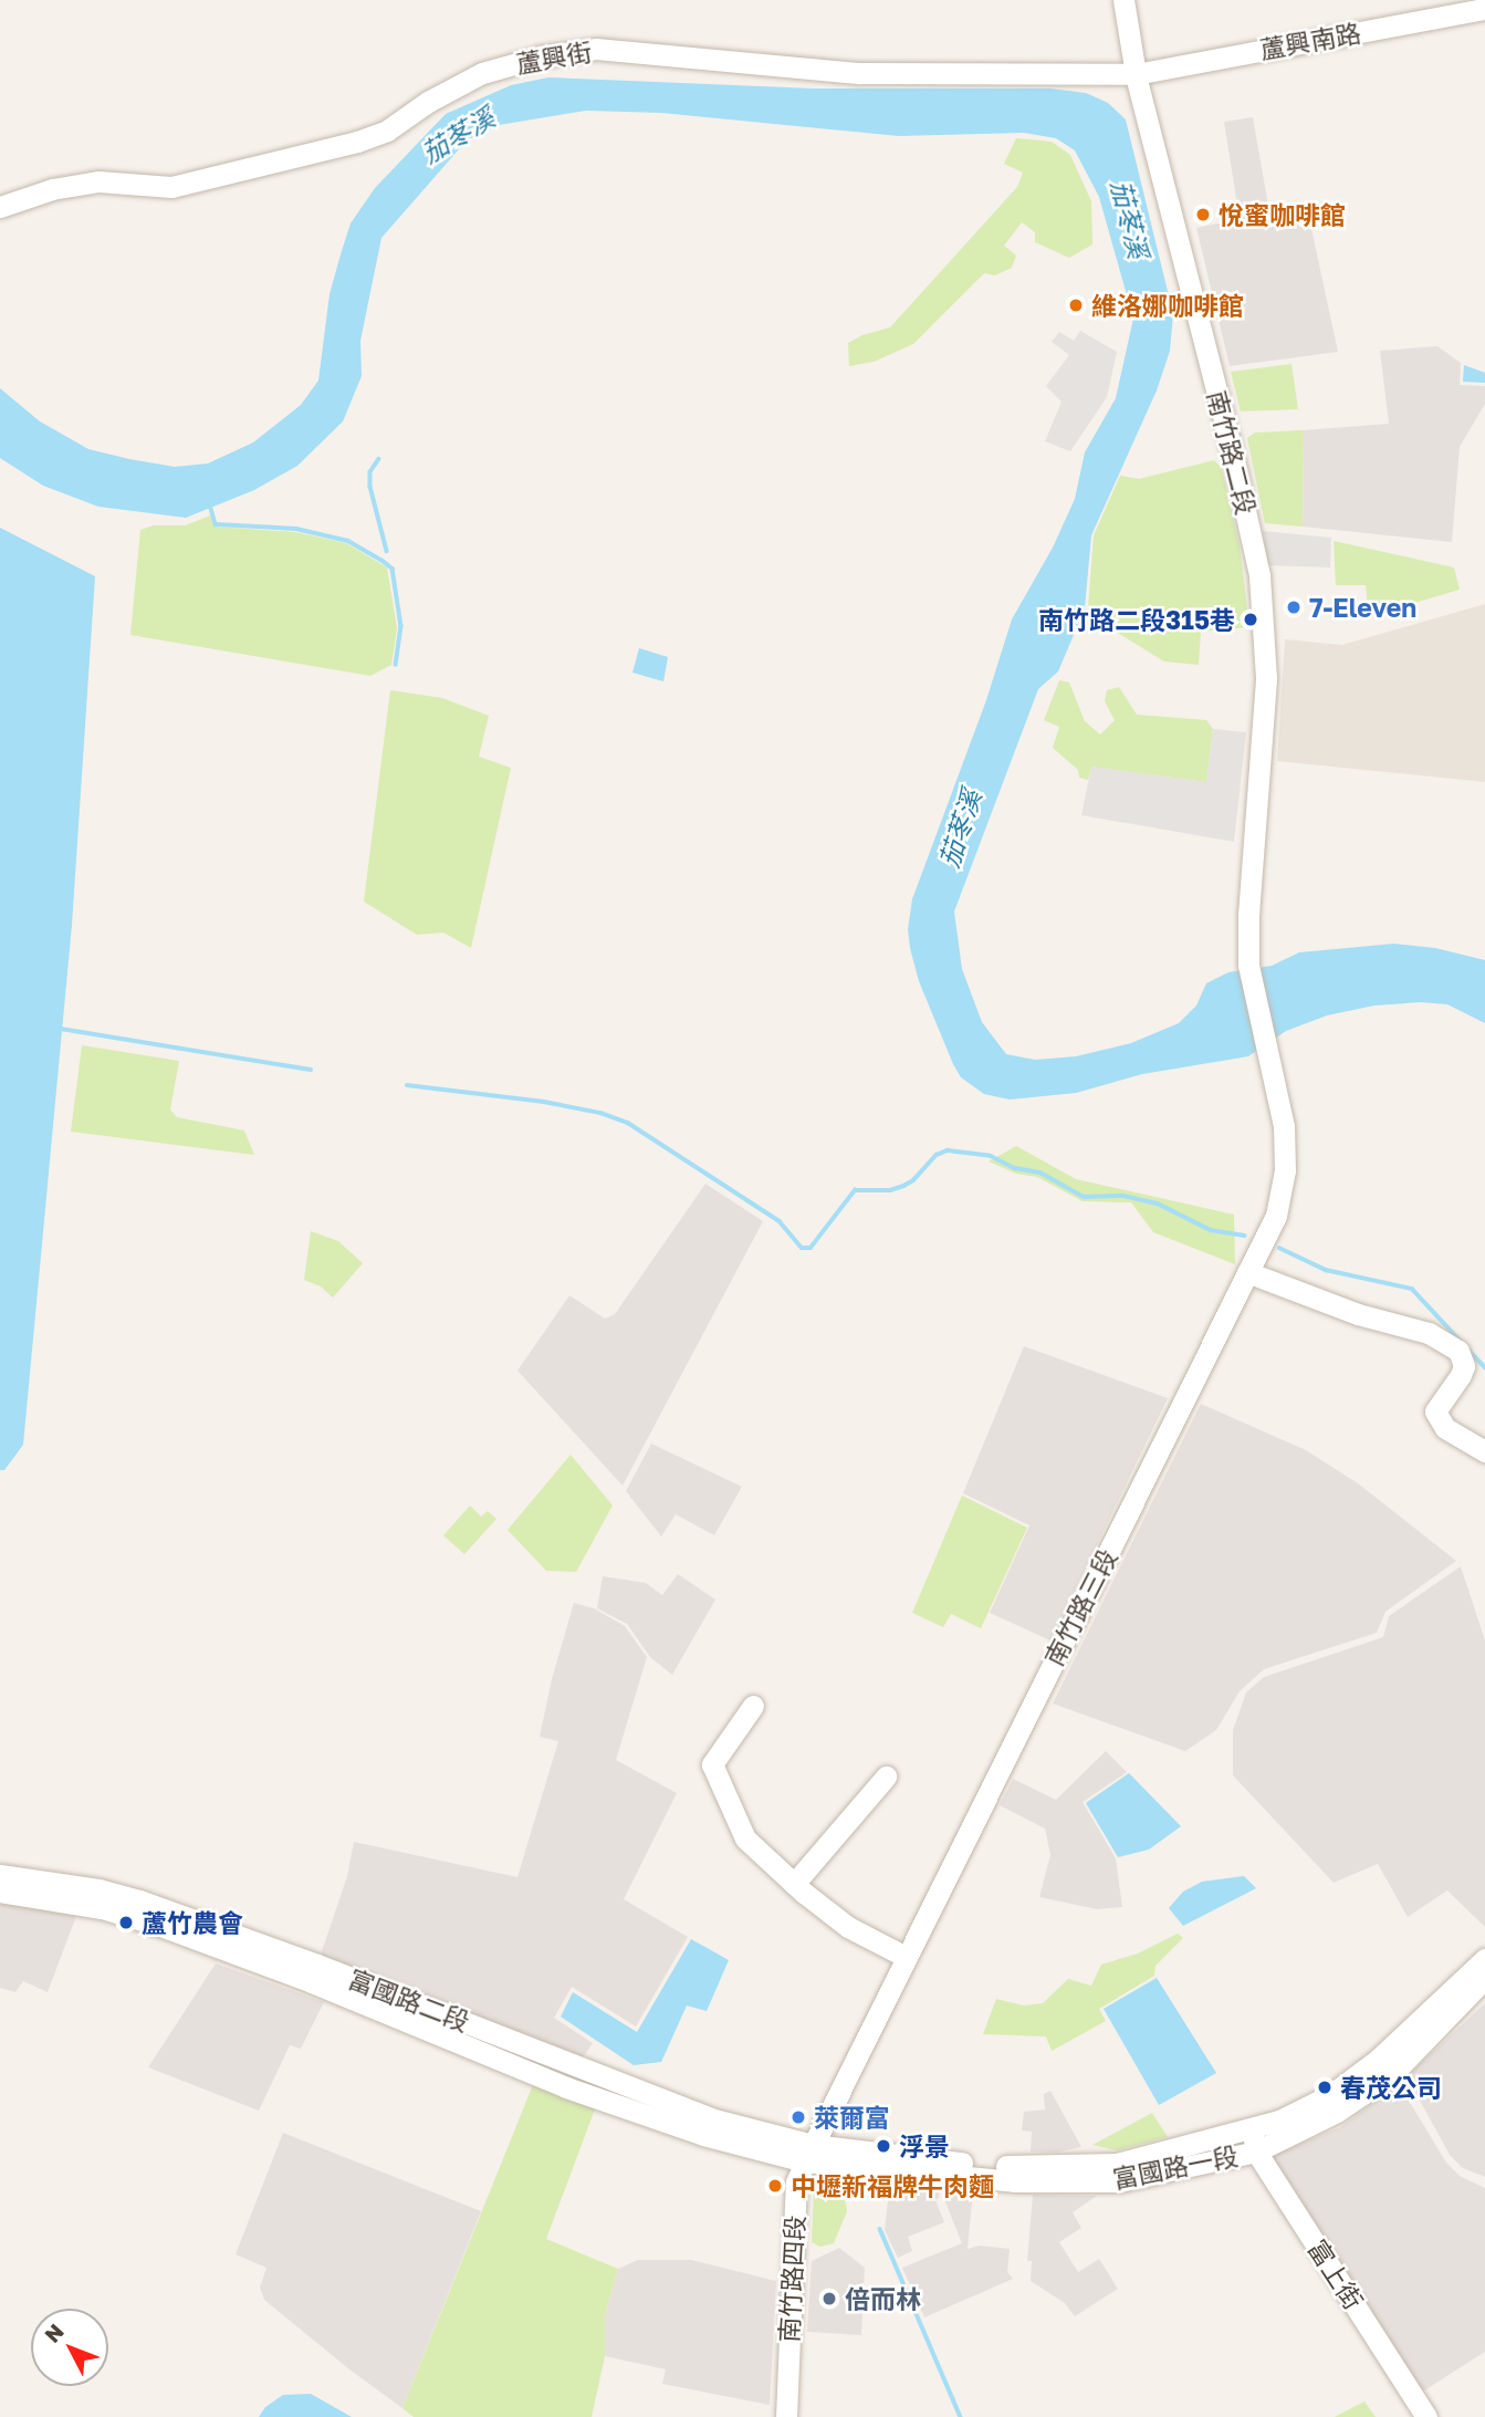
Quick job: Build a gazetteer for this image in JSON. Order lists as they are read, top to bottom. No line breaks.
{"streets":{"street":["蘆興南路","蘆興街","南竹路二段","南竹路三段","富國路二段","富國路一段","富上街","南竹路四段"]},"crossings":[["蘆興南路","蘆興街"],["蘆興南路","南竹路二段"],["蘆興街","南竹路二段"],["南竹路二段","南竹路三段"],["南竹路三段","富國路二段"],["南竹路三段","富國路一段"],["南竹路三段","南竹路四段"],["富國路二段","富國路一段"],["富國路二段","南竹路四段"],["富國路一段","富上街"],["富國路一段","南竹路四段"]],"water":["茄苳溪"],"places":["悅蜜咖啡館","維洛娜咖啡館","7-Eleven","南竹路二段315巷","蘆竹農會","春茂公司","萊爾富","浮景","中壢新福牌牛肉麵","倍而林"],"north":"top left"}
